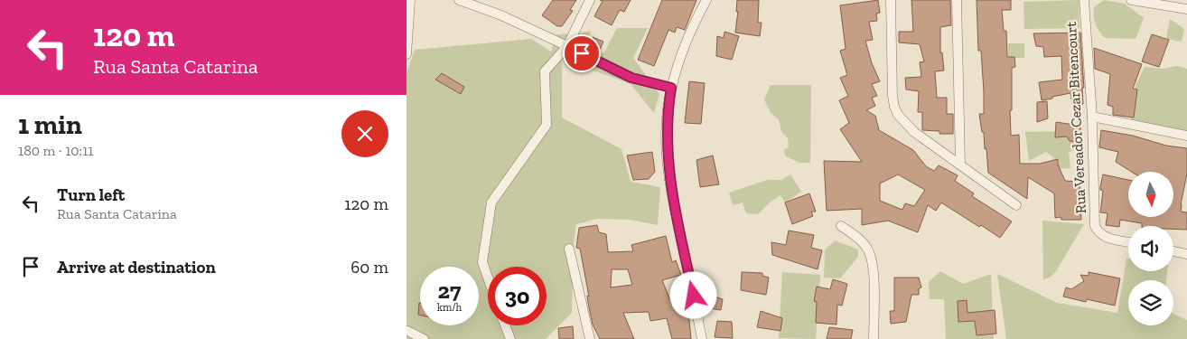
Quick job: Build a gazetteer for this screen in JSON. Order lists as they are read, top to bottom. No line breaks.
{"streets":{"street":["Rua Vereador Cezar Bitencourt"]},"north":"bottom","page":{"turn":["120 m","Rua Santa Catarina"],"heading":["1 min","180 m · 10:11"],"list":[{"name":"Turn left","note":"Rua Santa Catarina","value":"120 m"},{"name":"Arrive at destination","value":"60 m"}],"speed":"27 km/h","limit":"30"}}
